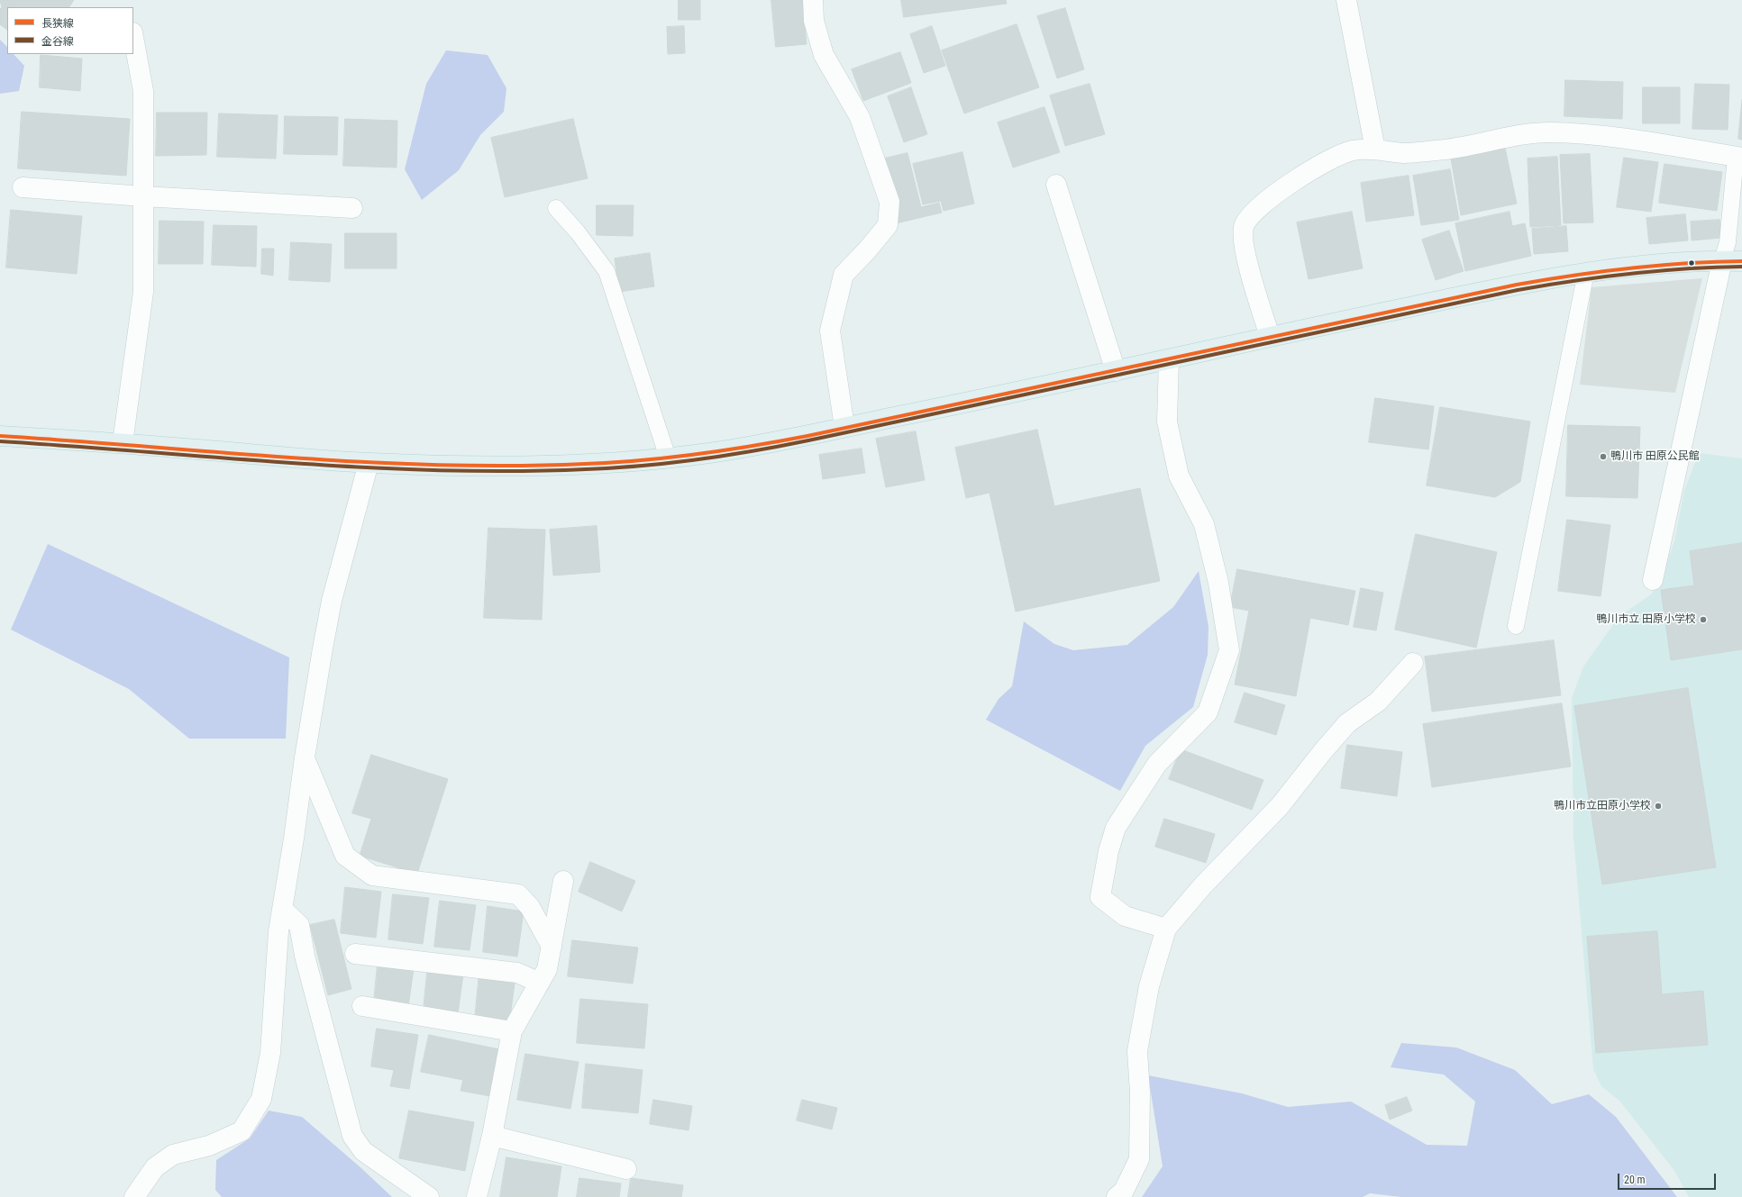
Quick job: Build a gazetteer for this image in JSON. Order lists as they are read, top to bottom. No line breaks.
{"places":["鴨川市 田原公民館","鴨川市立 田原小学校","鴨川市立田原小学校"],"lines":["transit line 長狭線","transit line 金谷線"],"legend":["長狭線","金谷線"],"scale_bar":"20 m"}
